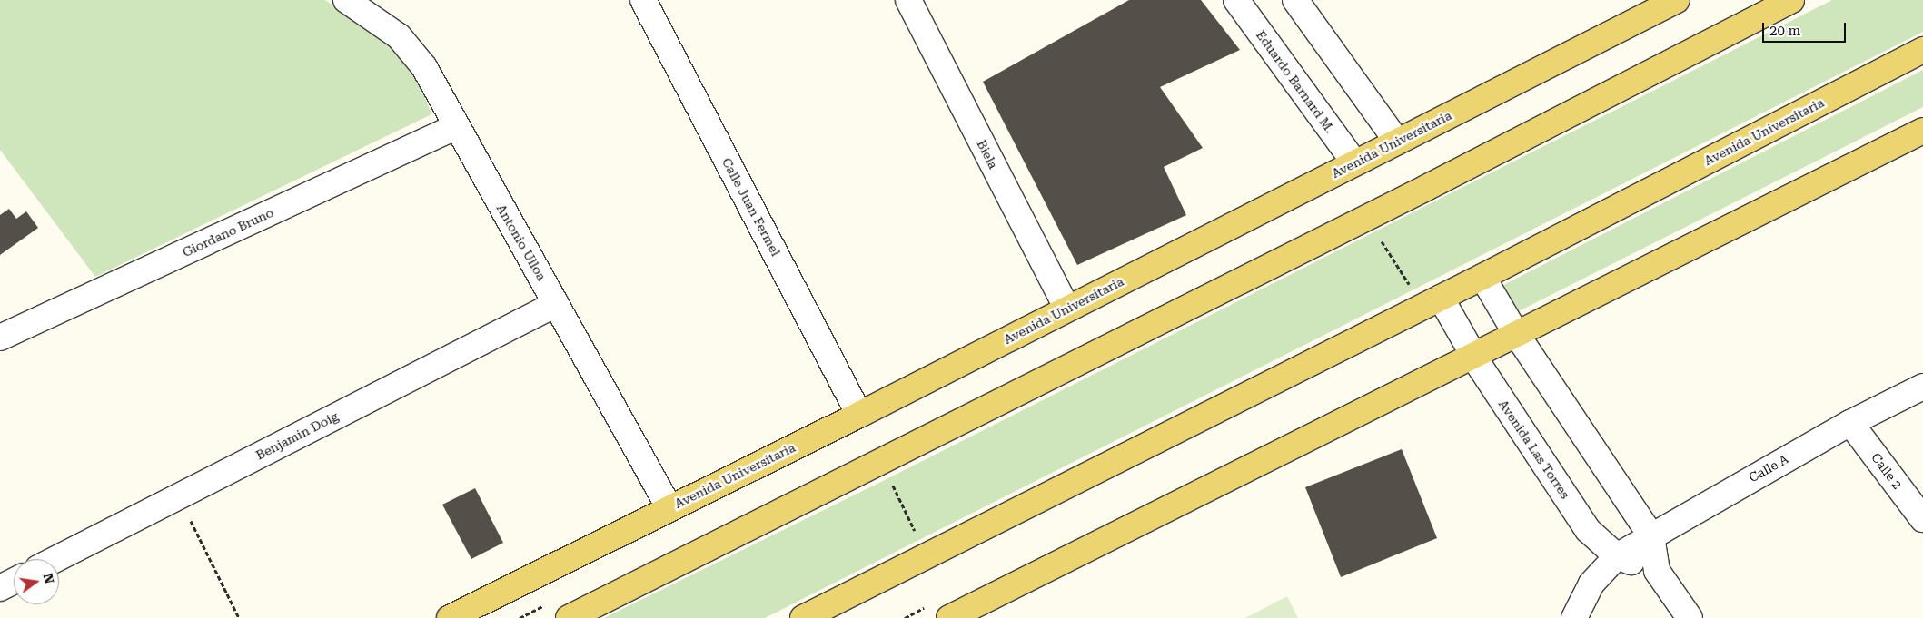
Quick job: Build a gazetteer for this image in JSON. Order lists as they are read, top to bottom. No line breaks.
{"streets":{"main road":["Avenida Universitaria"],"street":["Eduardo Barnard M.","Biela","Calle Juan Fermel","Giordano Bruno","Antonio Ulloa","Benjamin Doig","Avenida Las Torres","Calle A","Calle 2"]},"crossings":[["Eduardo Barnard M.","Avenida Universitaria"],["Avenida Universitaria","Biela"],["Avenida Universitaria","Calle Juan Fermel"],["Avenida Universitaria","Antonio Ulloa"],["Avenida Universitaria","Avenida Las Torres"],["Giordano Bruno","Antonio Ulloa"],["Antonio Ulloa","Benjamin Doig"],["Avenida Las Torres","Calle A"],["Calle A","Calle 2"]],"scale_bar":"20 m","north":"right"}
